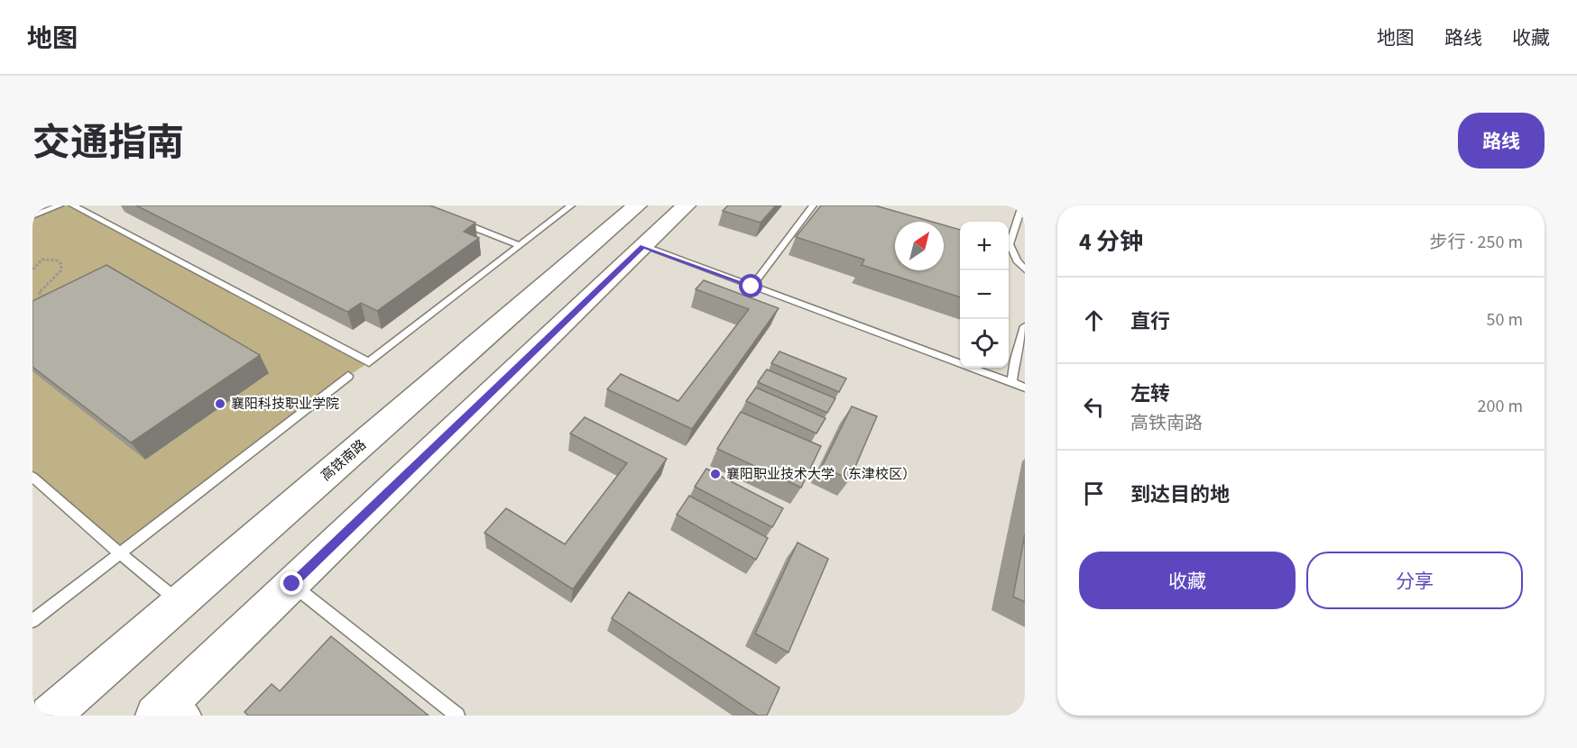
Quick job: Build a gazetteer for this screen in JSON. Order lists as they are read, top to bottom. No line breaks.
{"streets":{"main road":["高铁南路"]},"places":["襄阳科技职业学院","襄阳职业技术大学（东津校区）"],"north":"top right","page":{"header":"地图","nav":["地图","路线","收藏"],"title":"交通指南","buttons":["路线",["收藏","分享"]],"heading":["4 分钟","步行 · 250 m"],"map_buttons":["+","−"],"list":[["直行","50 m"],["左转","高铁南路","200 m"],"到达目的地"]}}
